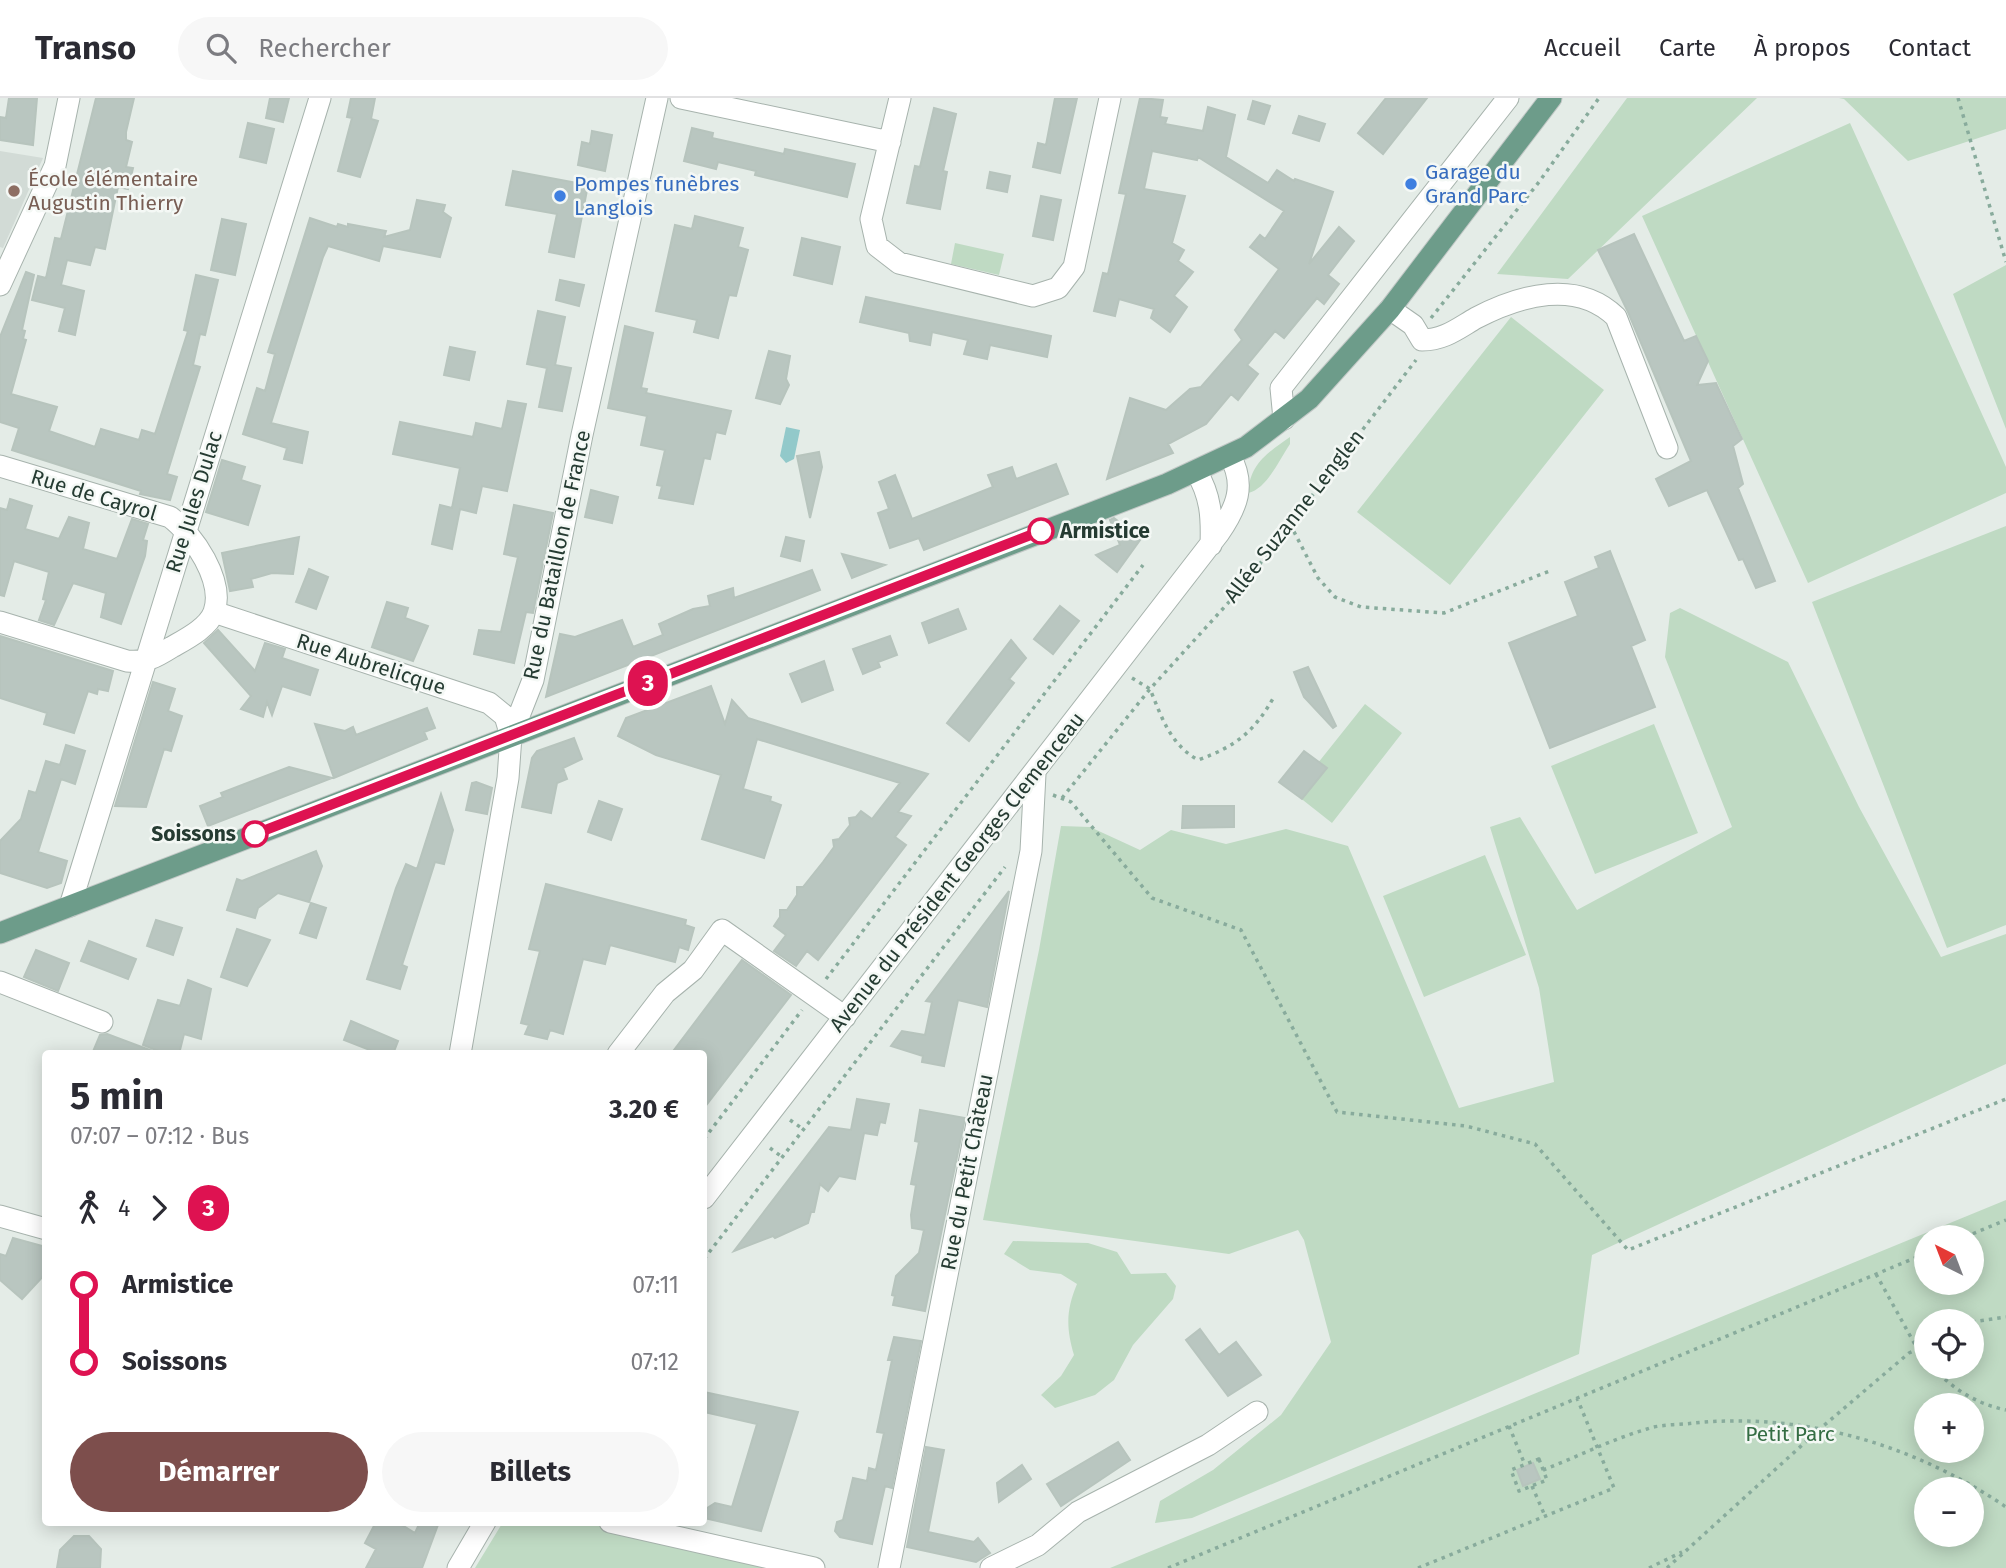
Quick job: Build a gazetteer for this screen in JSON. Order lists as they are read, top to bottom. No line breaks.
{"streets":{"street":["Rue de Cayrol","Rue Jules Dulac","Rue du Bataillon de France","Rue Aubrelicque","Avenue du Président Georges Clemenceau","Rue du Petit Château"],"path":["Allée Suzanne Lenglen"]},"crossings":[["Rue de Cayrol","Rue Jules Dulac"],["Rue du Bataillon de France","Rue Aubrelicque"],["Avenue du Président Georges Clemenceau","Rue du Petit Château"]],"parks":["Petit Parc"],"places":["Garage du Grand Parc","École élémentaire Augustin Thierry","Pompes funèbres Langlois","Armistice","Soissons"],"lines":["bus line 3"],"north":"top left","page":{"header":"Transo","search":"Rechercher","nav":["Accueil","Carte","À propos","Contact"],"on_map":"3","heading":["5 min","07:07 – 07:12 · Bus","3.20 €"],"legs":["4","3"],"map_buttons":["+","−"],"list":[{"name":"Armistice","value":"07:11"},{"name":"Soissons","value":"07:12"}],"buttons":["Démarrer","Billets"]}}
